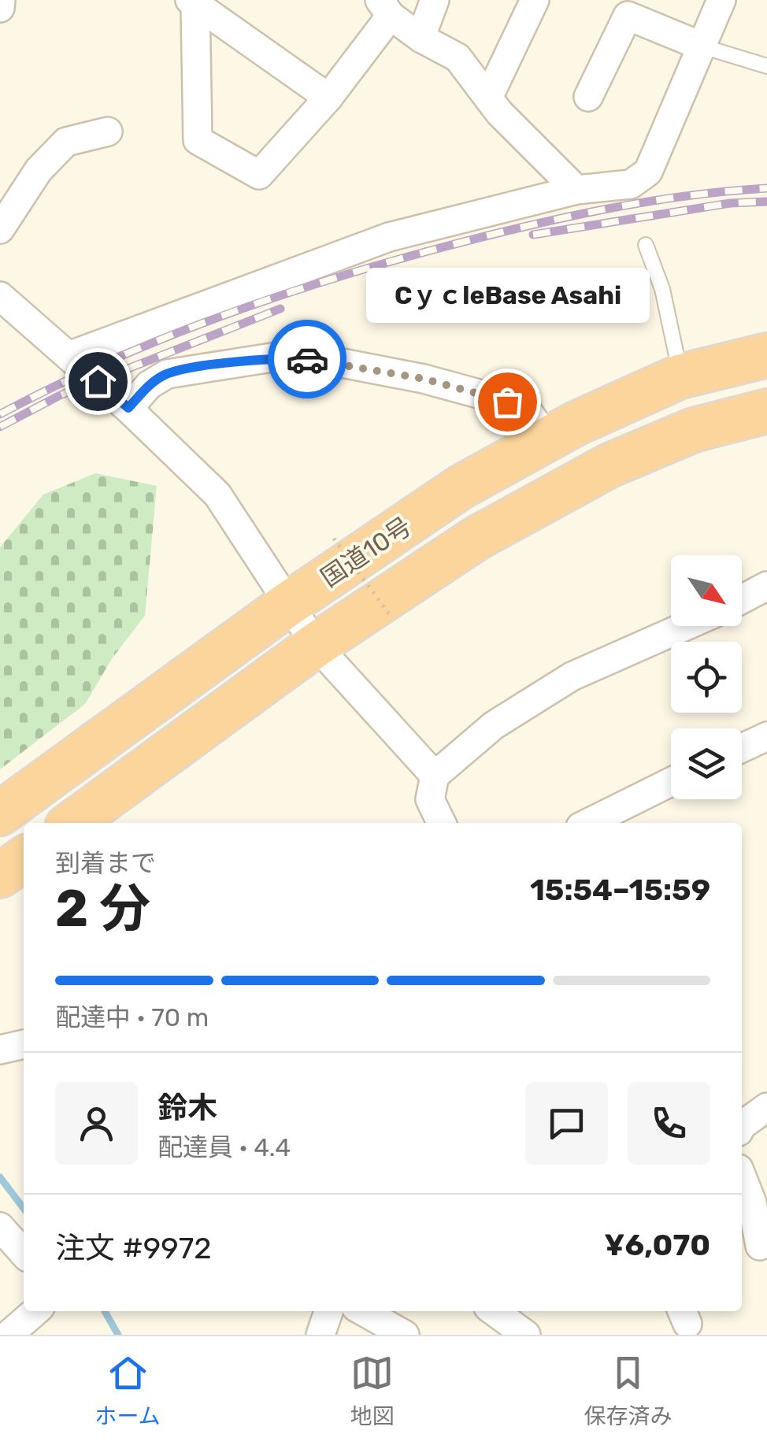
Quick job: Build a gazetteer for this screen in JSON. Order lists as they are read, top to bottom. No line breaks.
{"streets":{"highway":["国道10号"]},"places":["CｙｃleBase Asahi"],"north":"bottom right","page":{"bubble":"CｙｃleBase Asahi","heading":["2 分","到着まで","15:54–15:59"],"panel":["鈴木","配達員 · 4.4","注文 #9972","¥6,070"],"bar":"配達中 · 70 m","tabs":["ホーム","地図","保存済み"]}}
